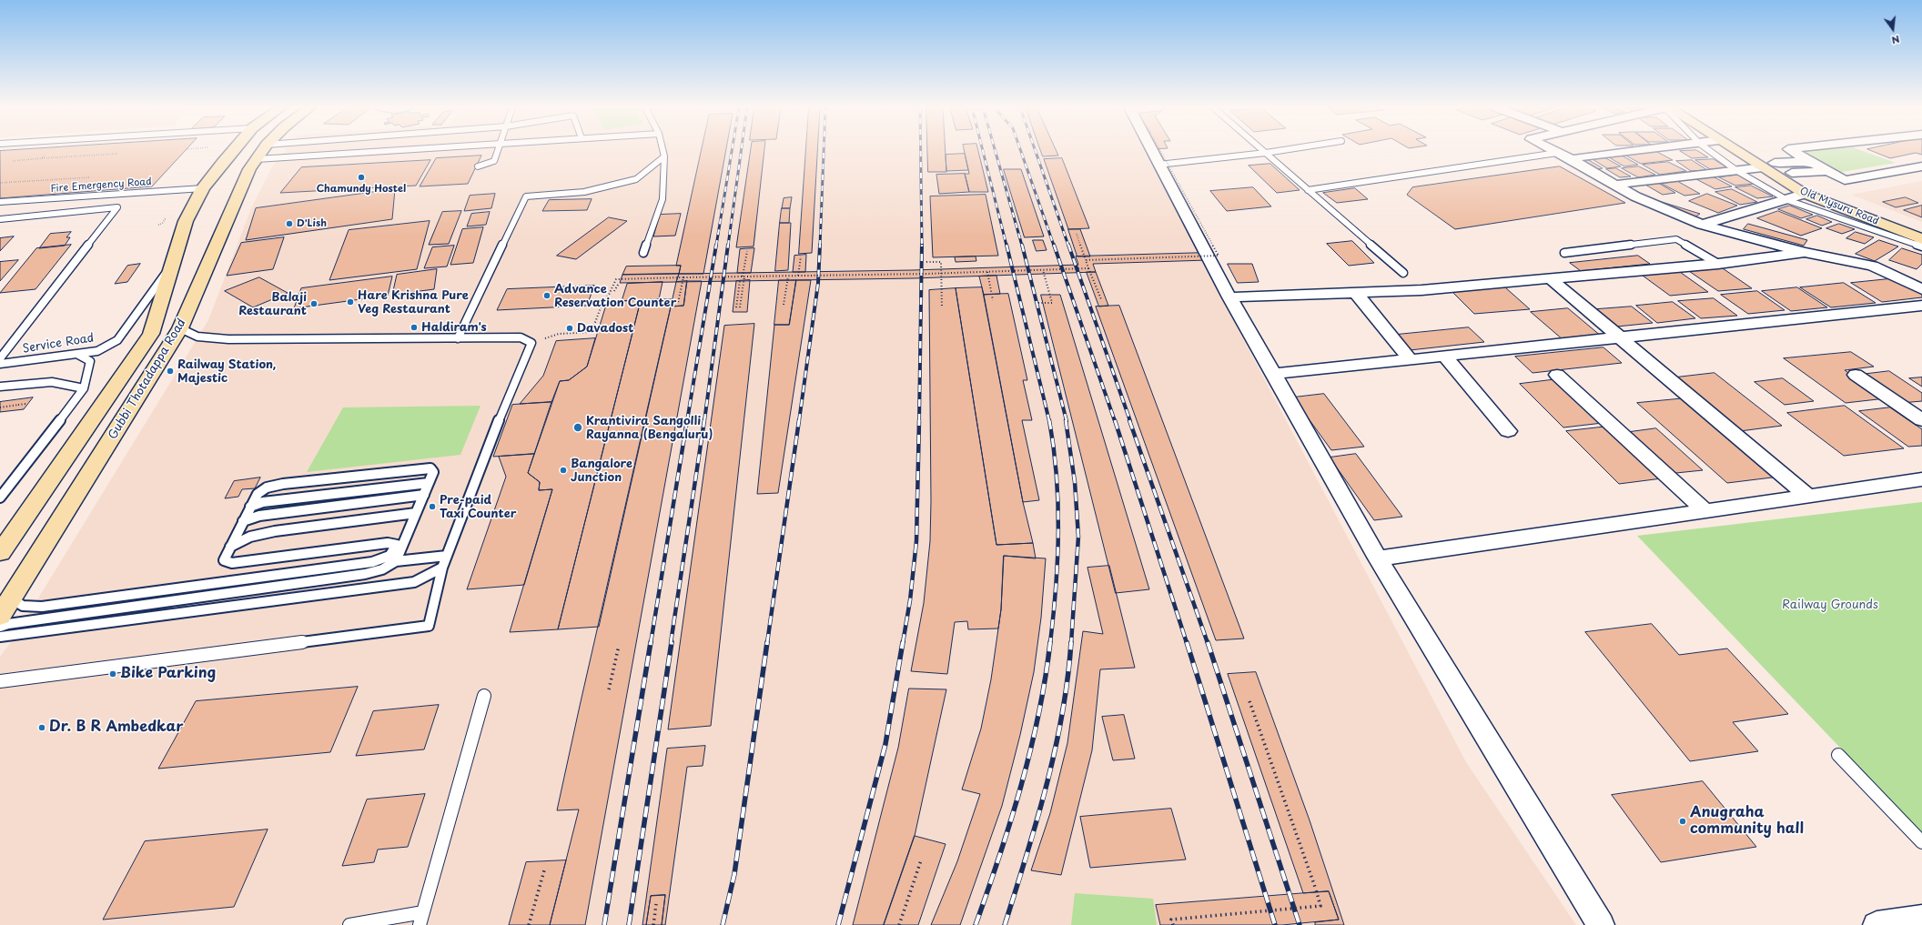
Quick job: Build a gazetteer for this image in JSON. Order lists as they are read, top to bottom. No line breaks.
{"streets":{"main road":["Old Mysuru Road","Gubbi Thotadappa Road"],"lane":["Fire Emergency Road","Service Road"]},"crossings":[["Fire Emergency Road","Gubbi Thotadappa Road"],["Service Road","Gubbi Thotadappa Road"]],"parks":["Railway Grounds"],"places":["Chamundy Hostel","D'Lish","Advance Reservation Counter","Hare Krishna Pure Veg Restaurant","Balaji Restaurant","Haldiram's","Davadost","Railway Station, Majestic","Krantivira Sangolli Rayanna (Bengaluru)","Bangalore Junction","Pre-paid Taxi Counter","Bike Parking","Dr. B R Ambedkar","Anugraha community hall"],"north":"bottom"}
